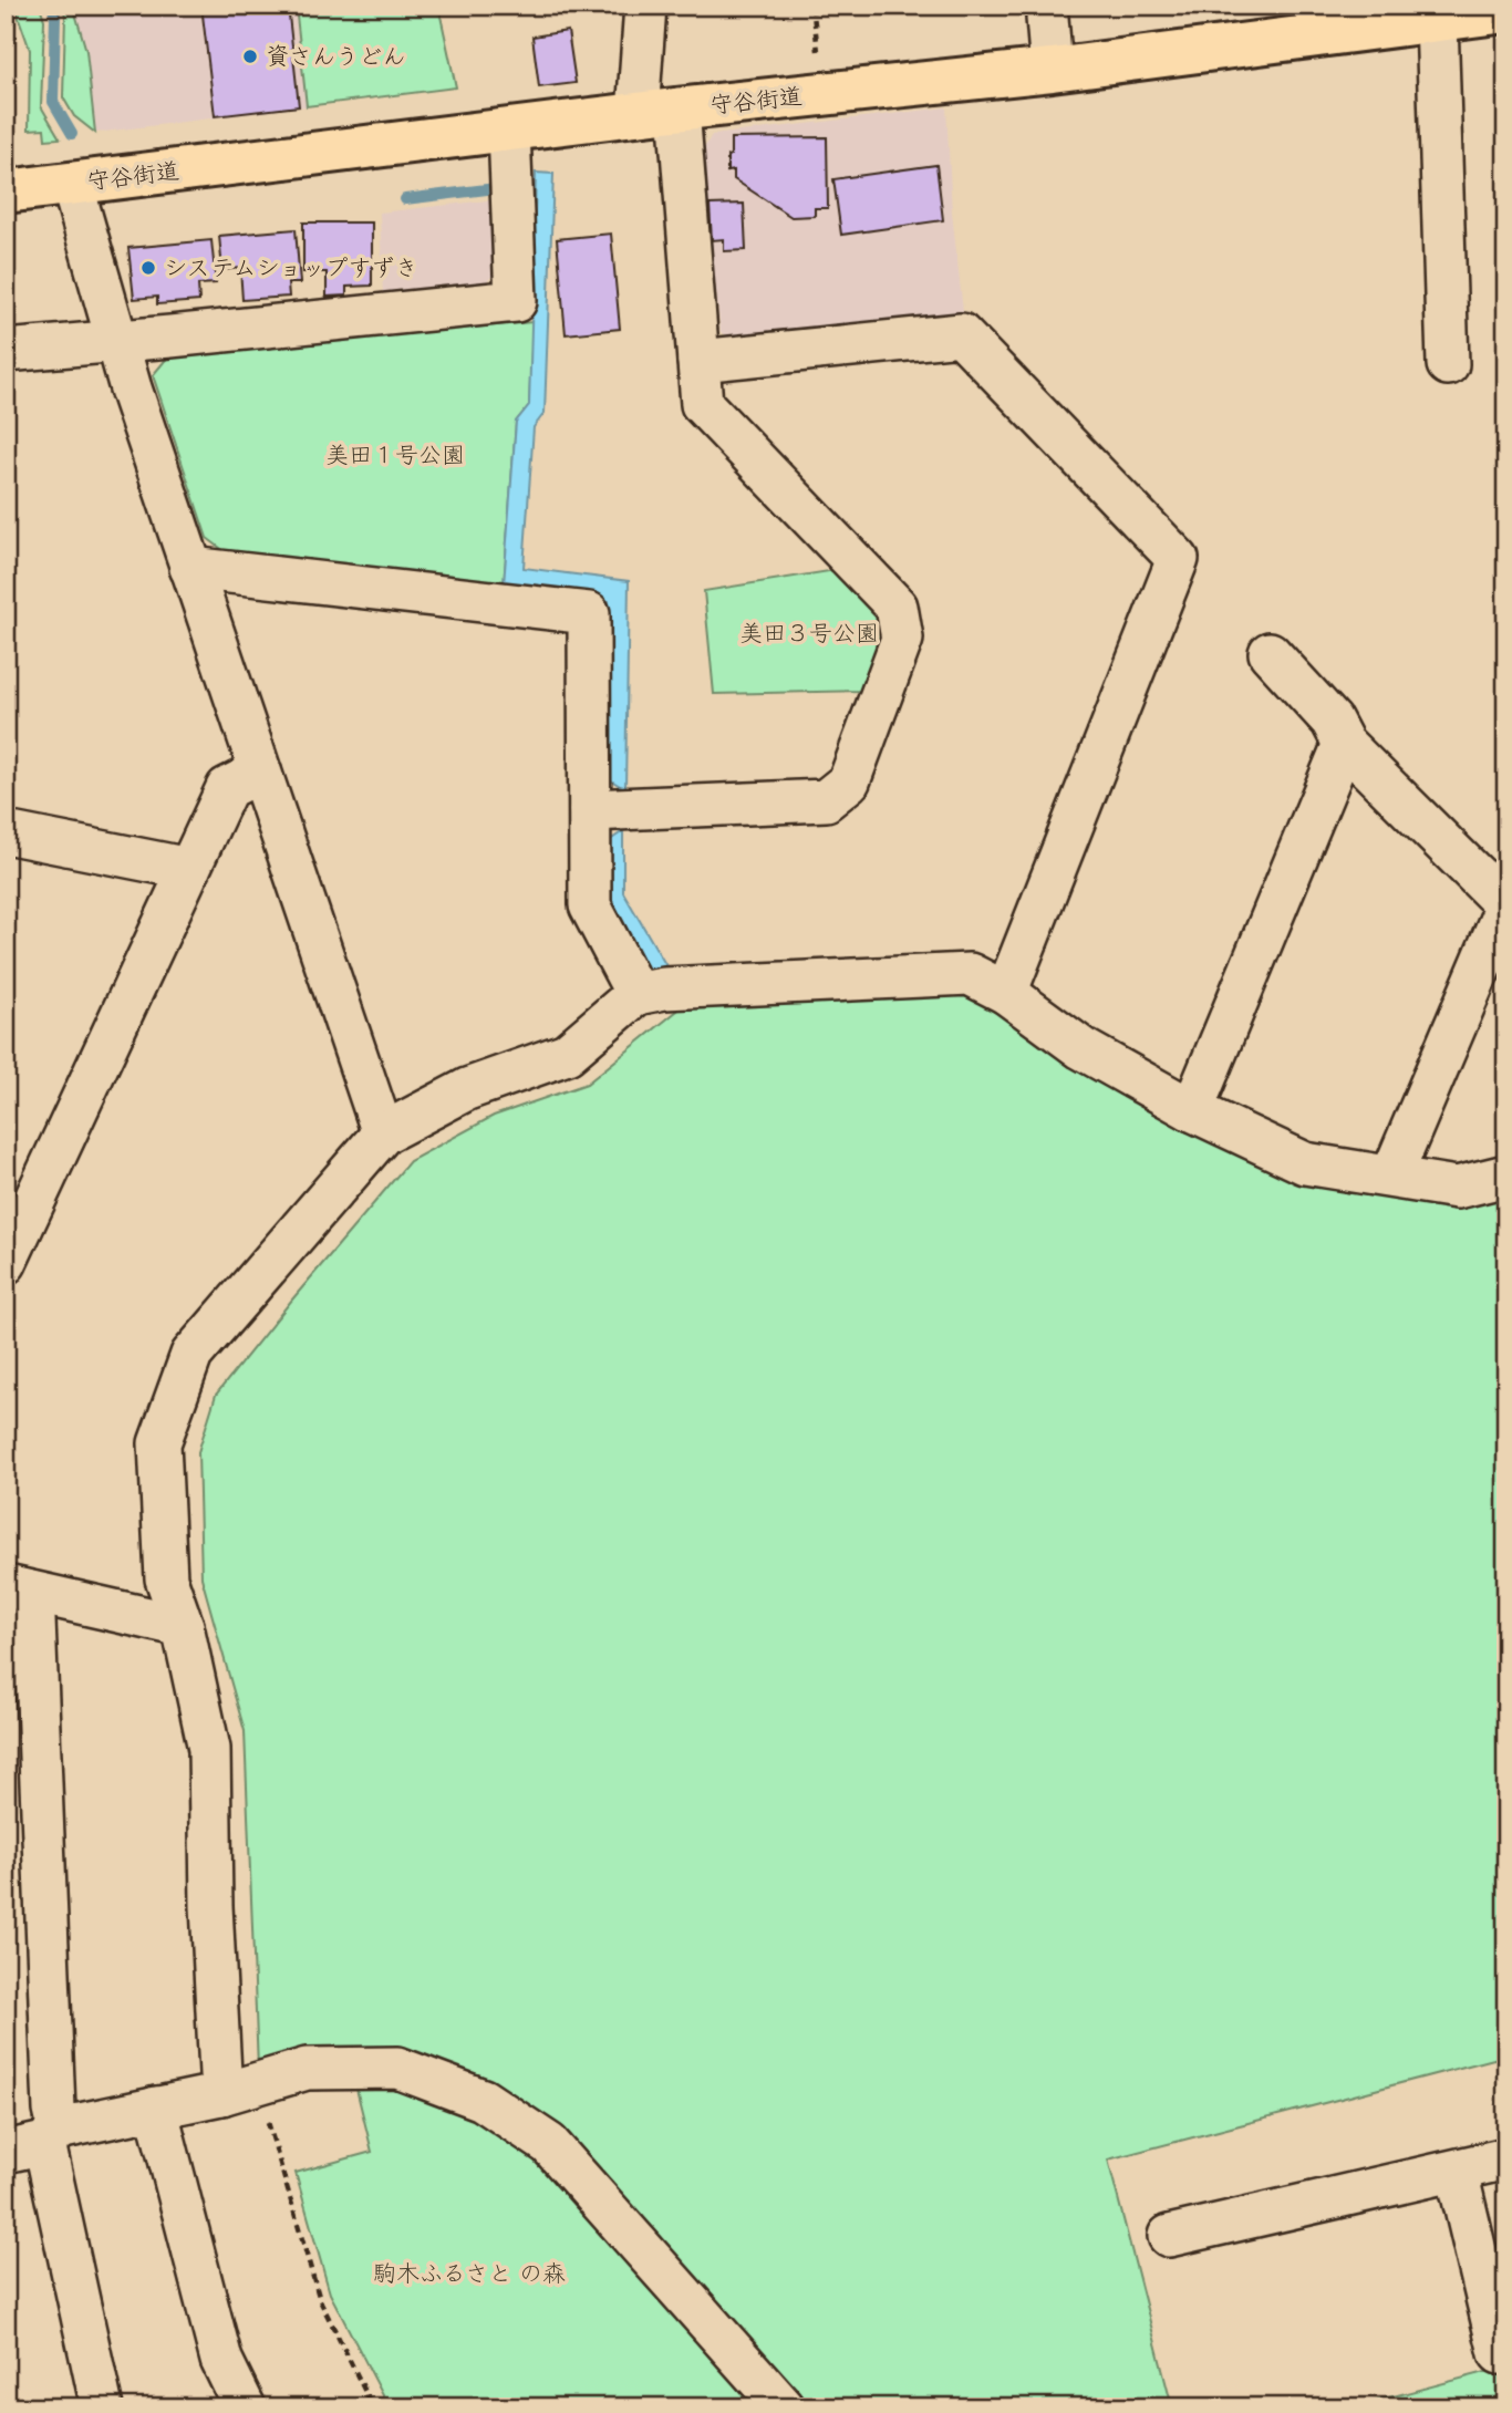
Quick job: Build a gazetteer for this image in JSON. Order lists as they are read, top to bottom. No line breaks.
{"streets":{"main road":["守谷街道"]},"parks":["美田１号公園","美田３号公園","駒木ふるさと の森"],"places":["資さんうどん","システムショップすずき"]}
